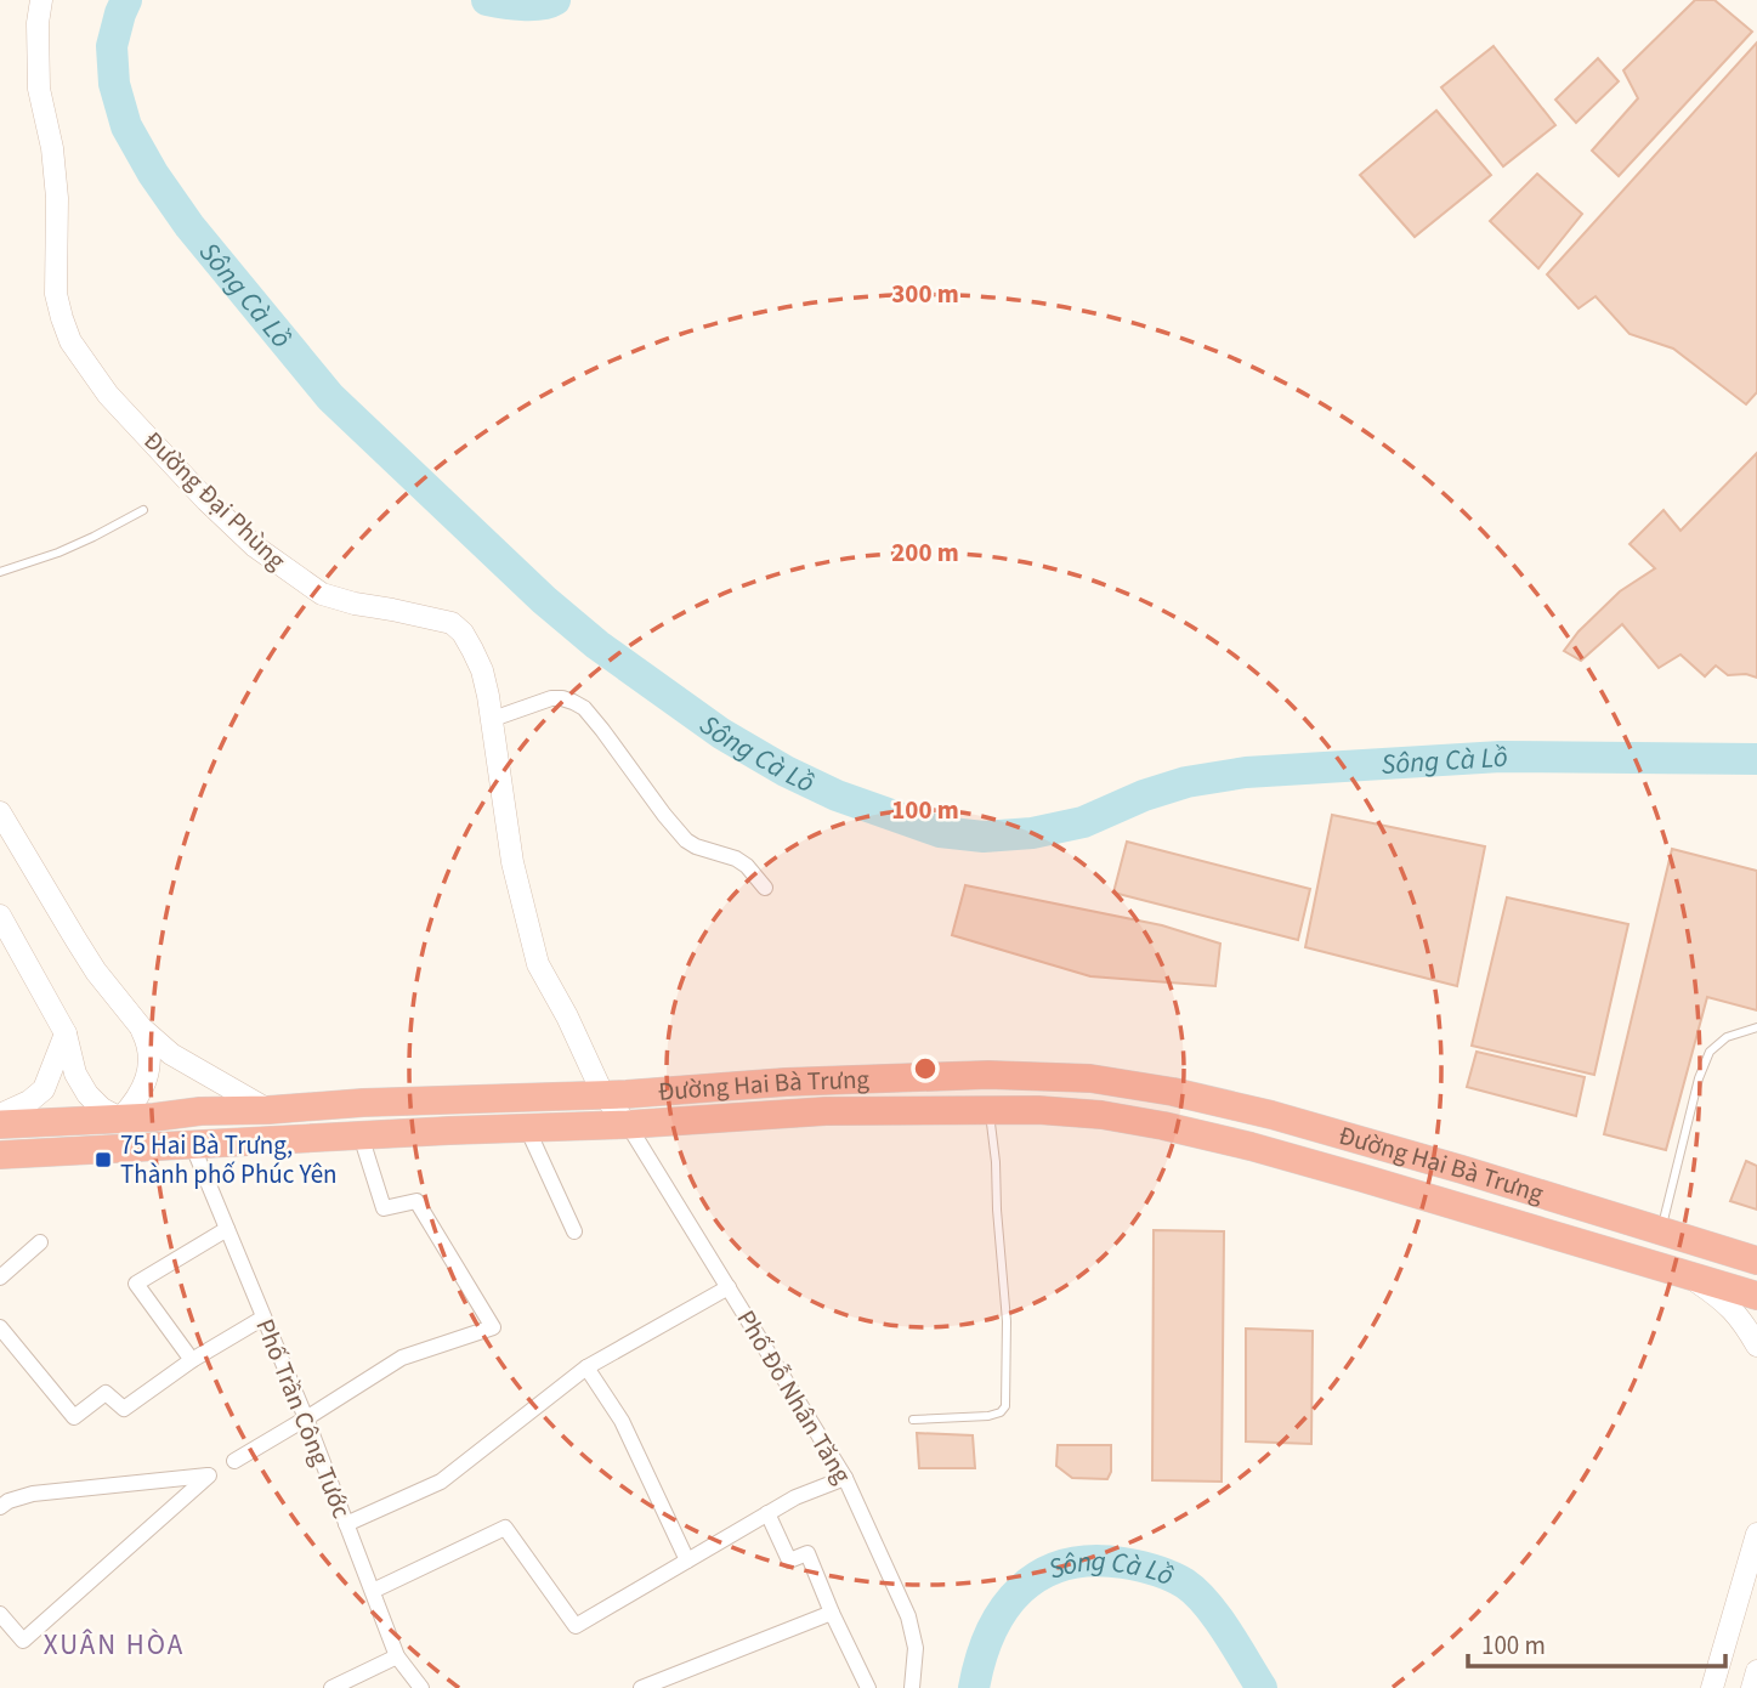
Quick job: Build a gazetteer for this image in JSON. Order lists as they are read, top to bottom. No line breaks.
{"streets":{"highway":["Đường Hai Bà Trưng"],"street":["Đường Đại Phùng","Phố Đỗ Nhân Tăng","Phố Trần Công Tước"]},"crossings":[["Đường Đại Phùng","Đường Hai Bà Trưng"],["Đường Đại Phùng","Phố Đỗ Nhân Tăng"],["Đường Hai Bà Trưng","Phố Đỗ Nhân Tăng"],["Đường Hai Bà Trưng","Phố Trần Công Tước"]],"districts":["XUÂN HÒA"],"water":["Sông Cà Lồ"],"places":{"transit":["75 Hai Bà Trưng, Thành phố Phúc Yên"]},"scale_bar":"100 m","rings":["300 m","200 m","100 m"]}
